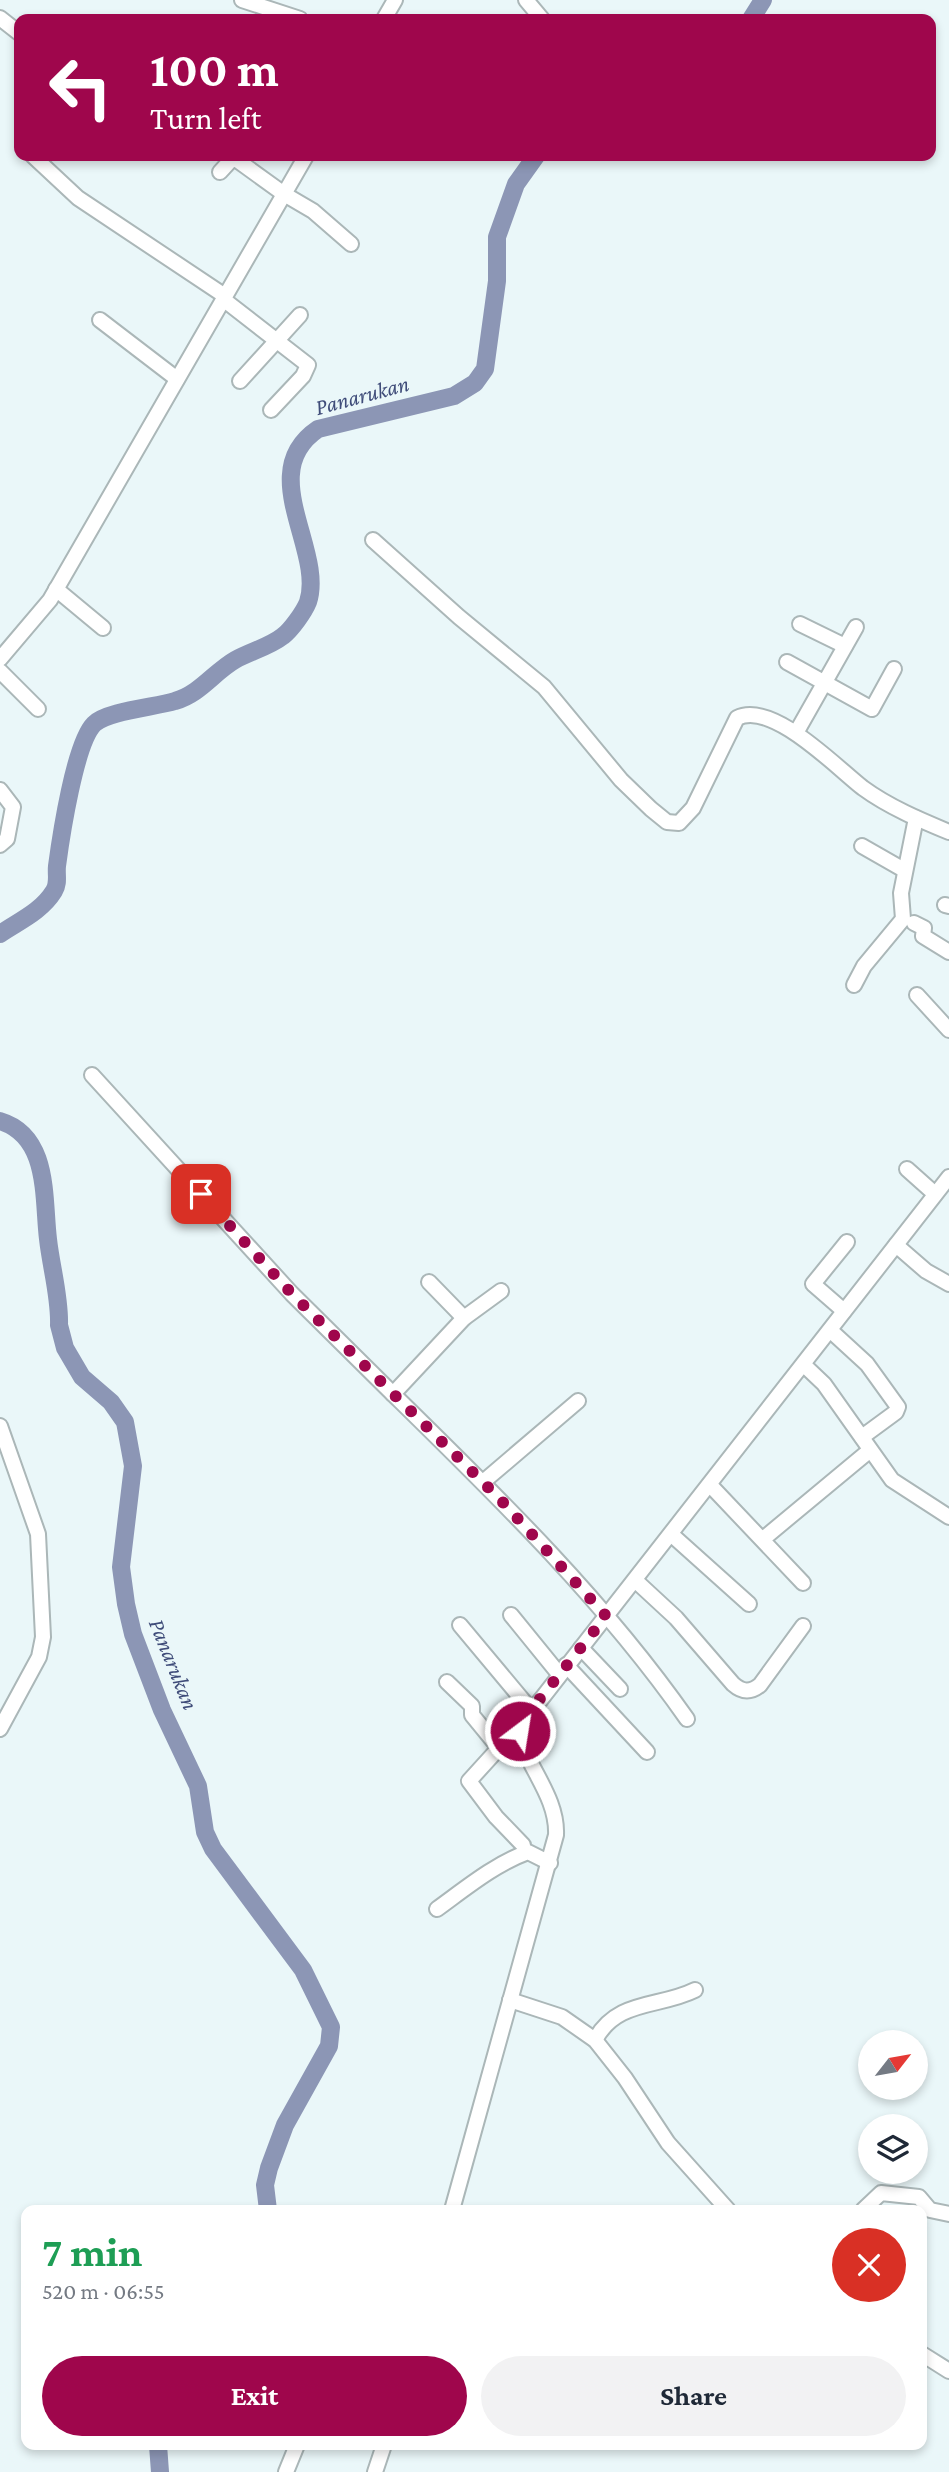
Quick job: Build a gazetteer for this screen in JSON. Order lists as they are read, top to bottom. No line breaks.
{"water":["Panarukan"],"north":"top right","page":{"turn":["100 m","Turn left"],"heading":["7 min","520 m · 06:55"],"buttons":["Exit","Share"]}}
